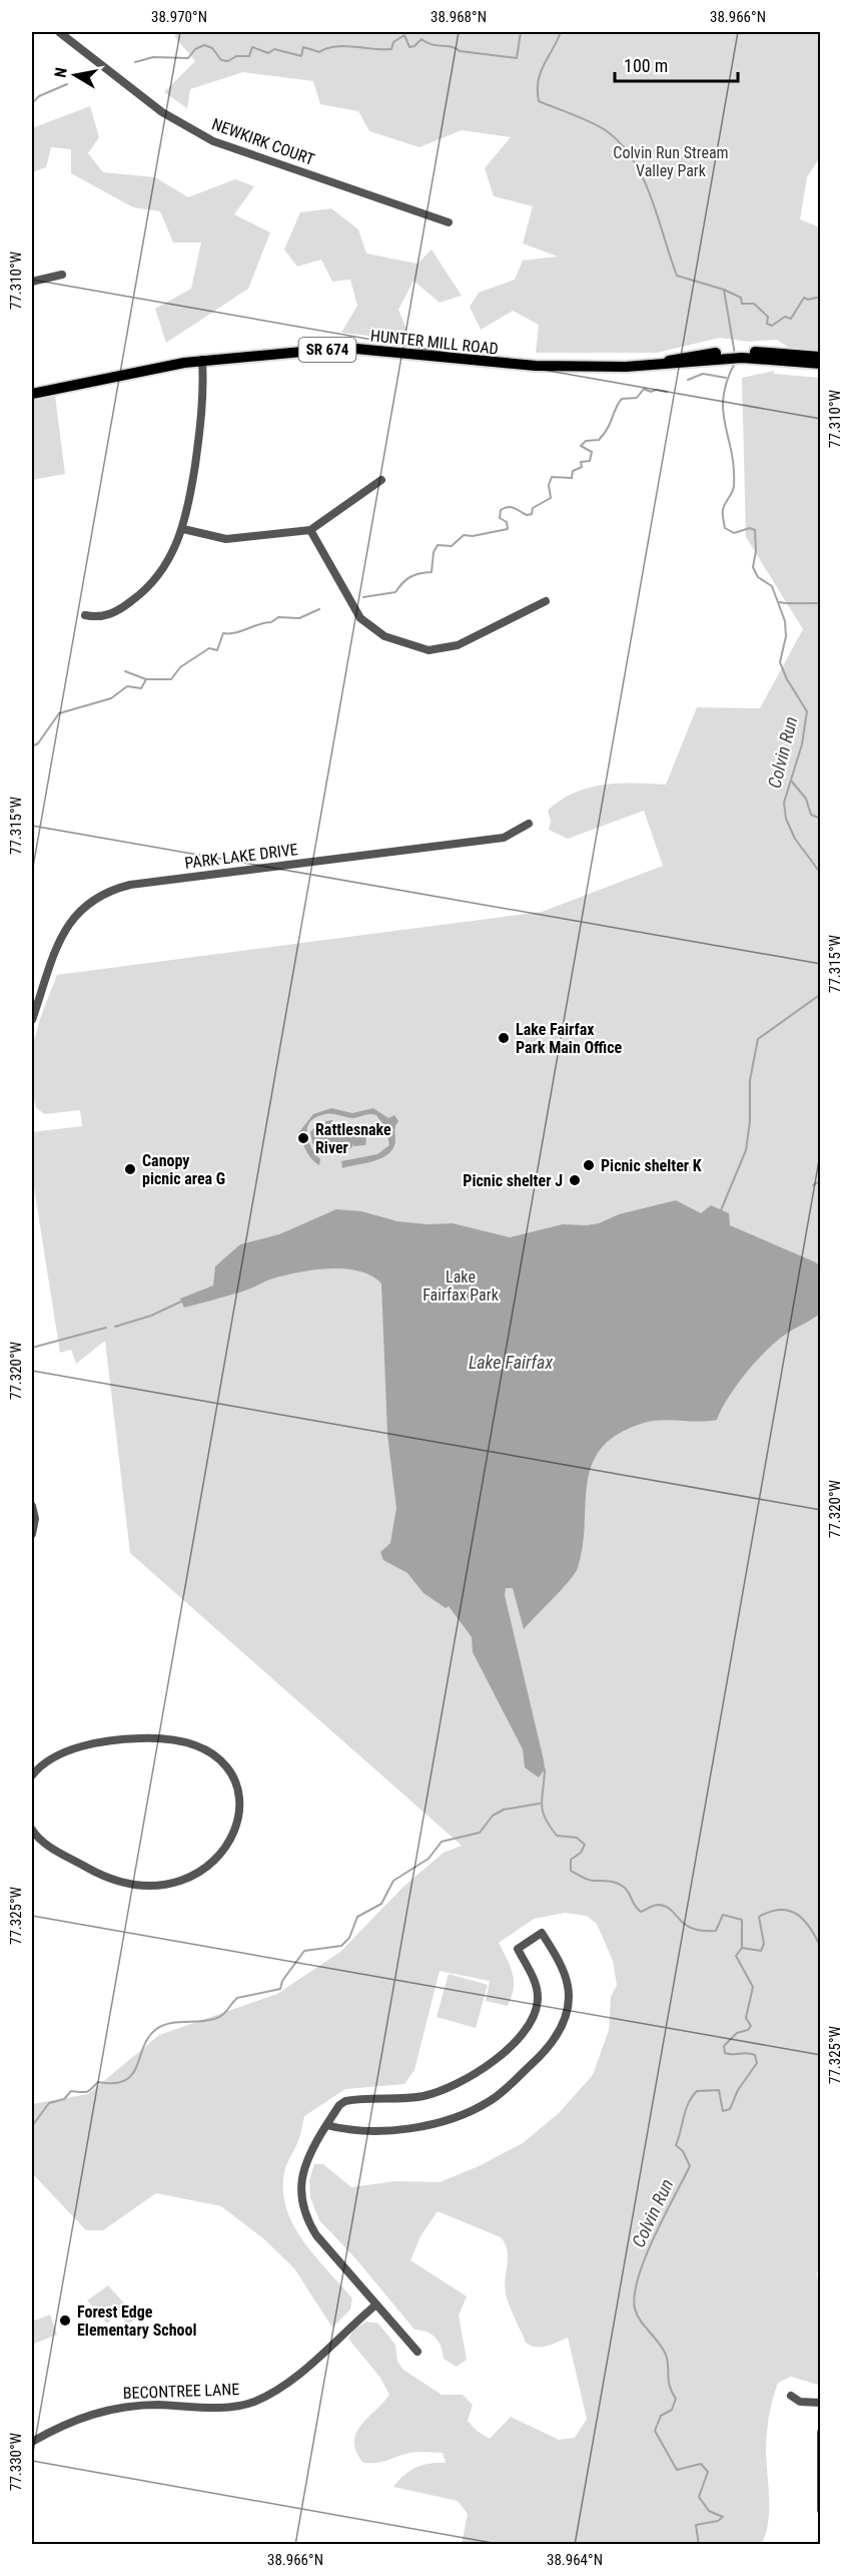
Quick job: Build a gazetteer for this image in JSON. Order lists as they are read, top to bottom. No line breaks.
{"streets":{"main road":["HUNTER MILL ROAD","SR 674"],"street":["NEWKIRK COURT","PARK LAKE DRIVE","BECONTREE LANE"]},"water":["Colvin Run","Lake Fairfax"],"parks":["Colvin Run Stream Valley Park","Lake Fairfax Park"],"places":["Lake Fairfax Park Main Office","Rattlesnake River","Picnic shelter K","Canopy picnic area G","Picnic shelter J","Forest Edge Elementary School"],"scale_bar":"100 m","north":"left","coordinates":["38.970°N","38.968°N","38.966°N","77.310°W","77.315°W","77.320°W","77.325°W","77.330°W","38.964°N"]}
